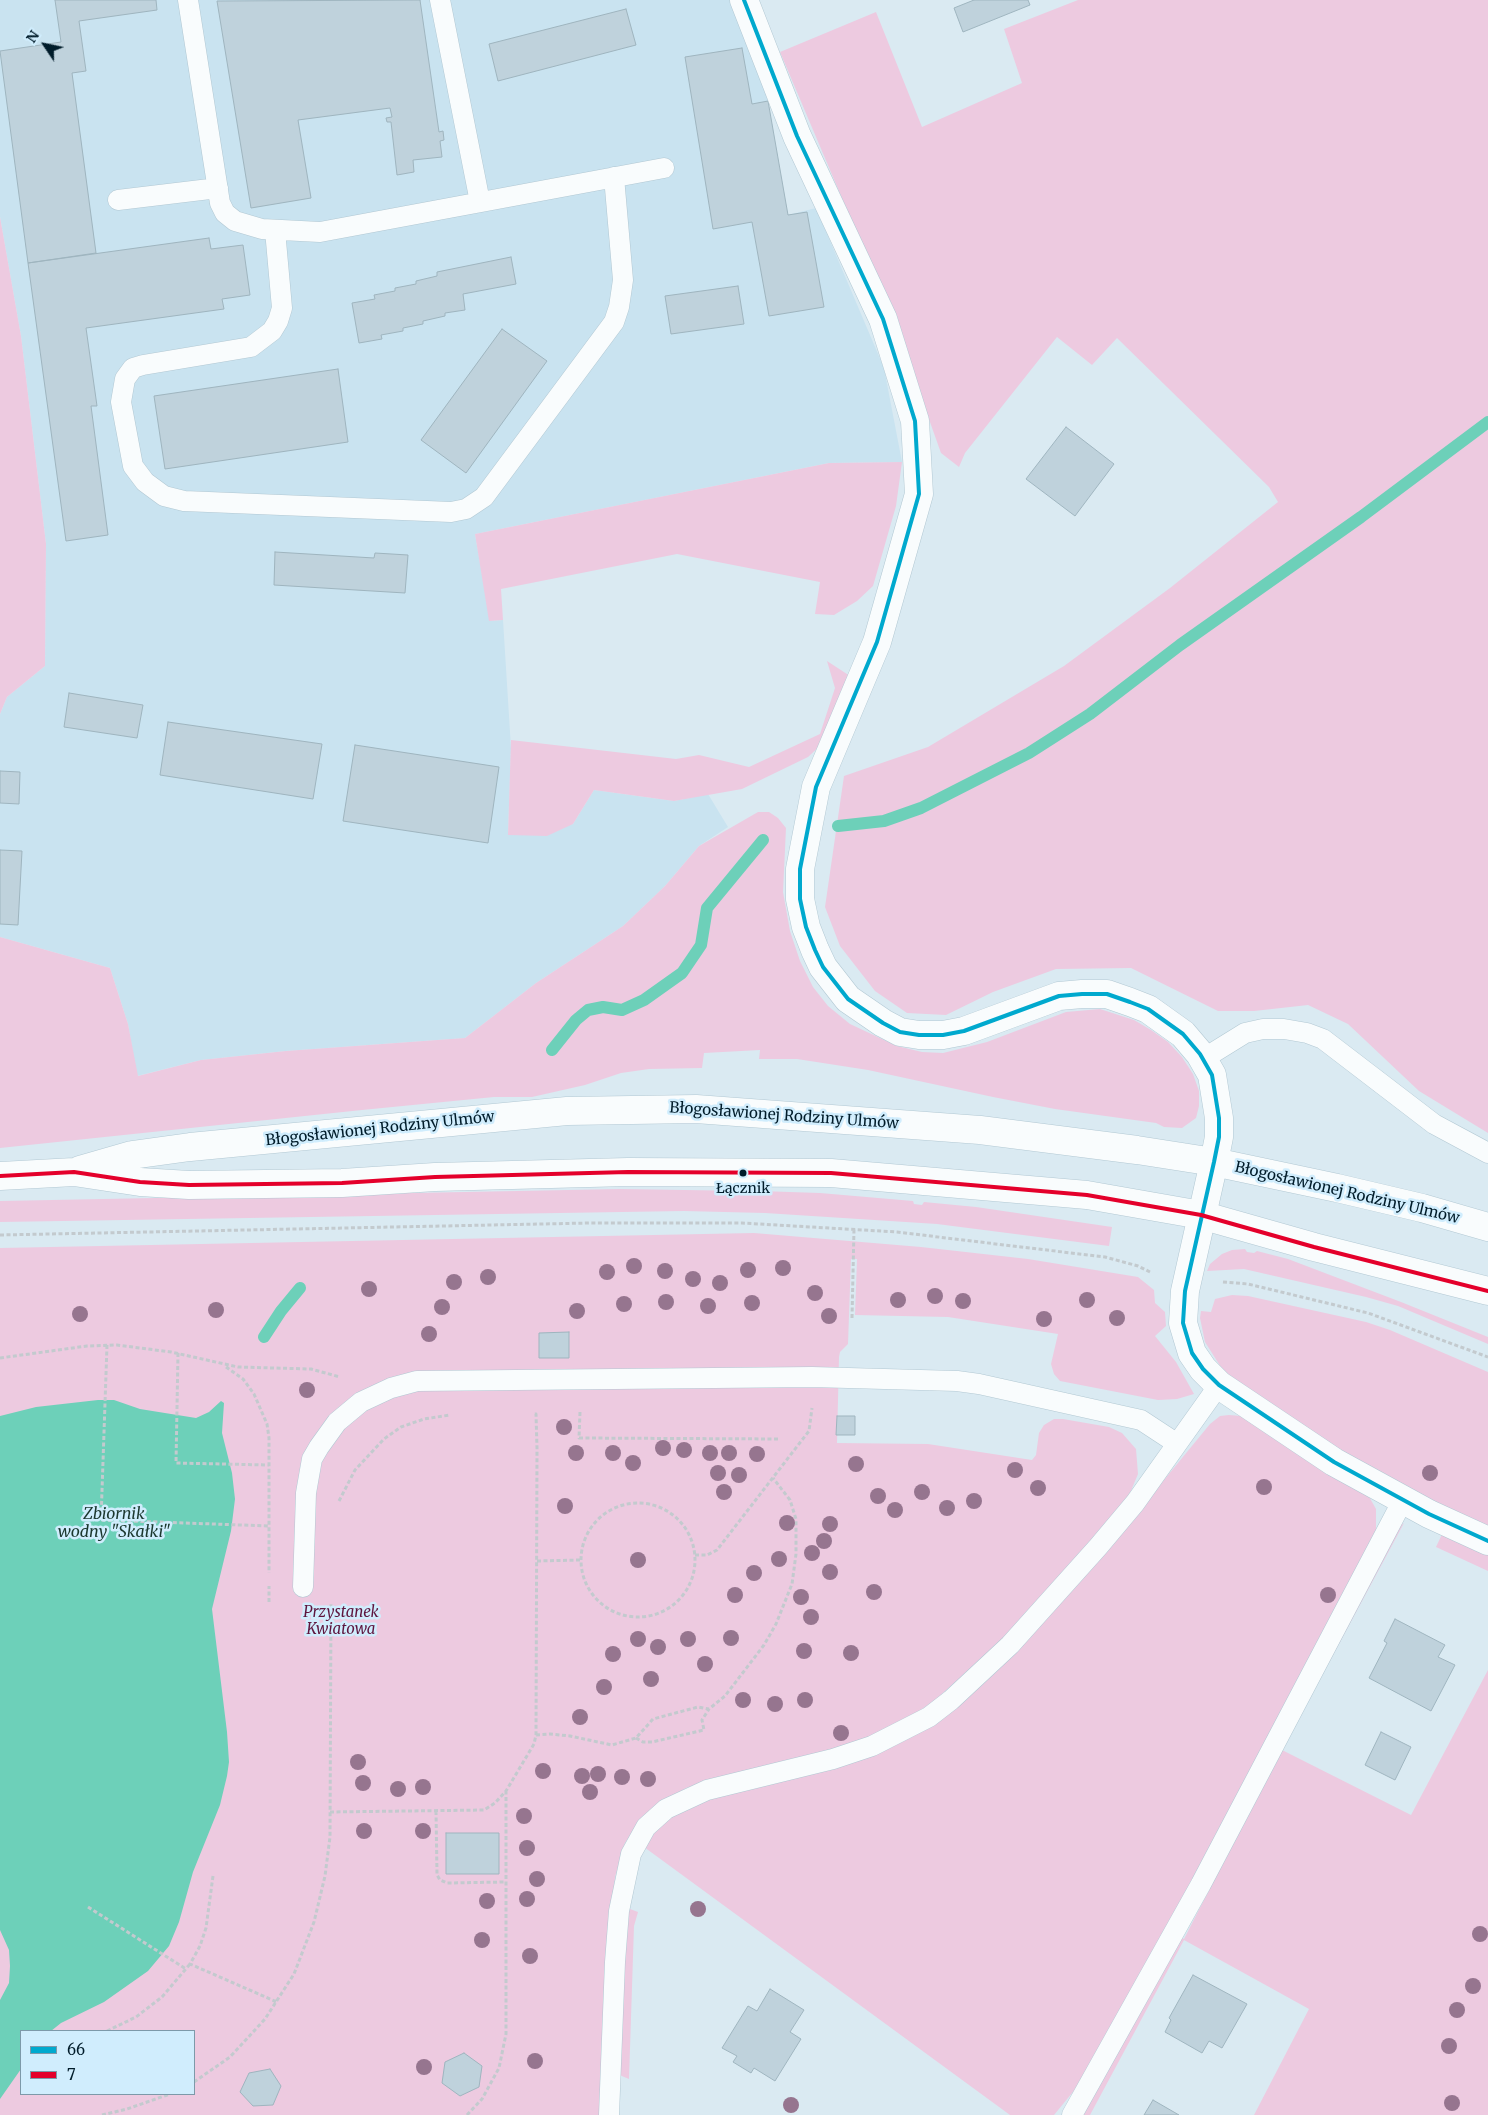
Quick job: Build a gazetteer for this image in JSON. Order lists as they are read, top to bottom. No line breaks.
{"streets":{"main road":["Błogosławionej Rodziny Ulmów"]},"water":["Zbiornik wodny \"Skałki\""],"parks":["Przystanek Kwiatowa"],"places":["Łącznik"],"lines":["transit line 66","transit line 7"],"legend":["66","7"],"north":"top left"}
